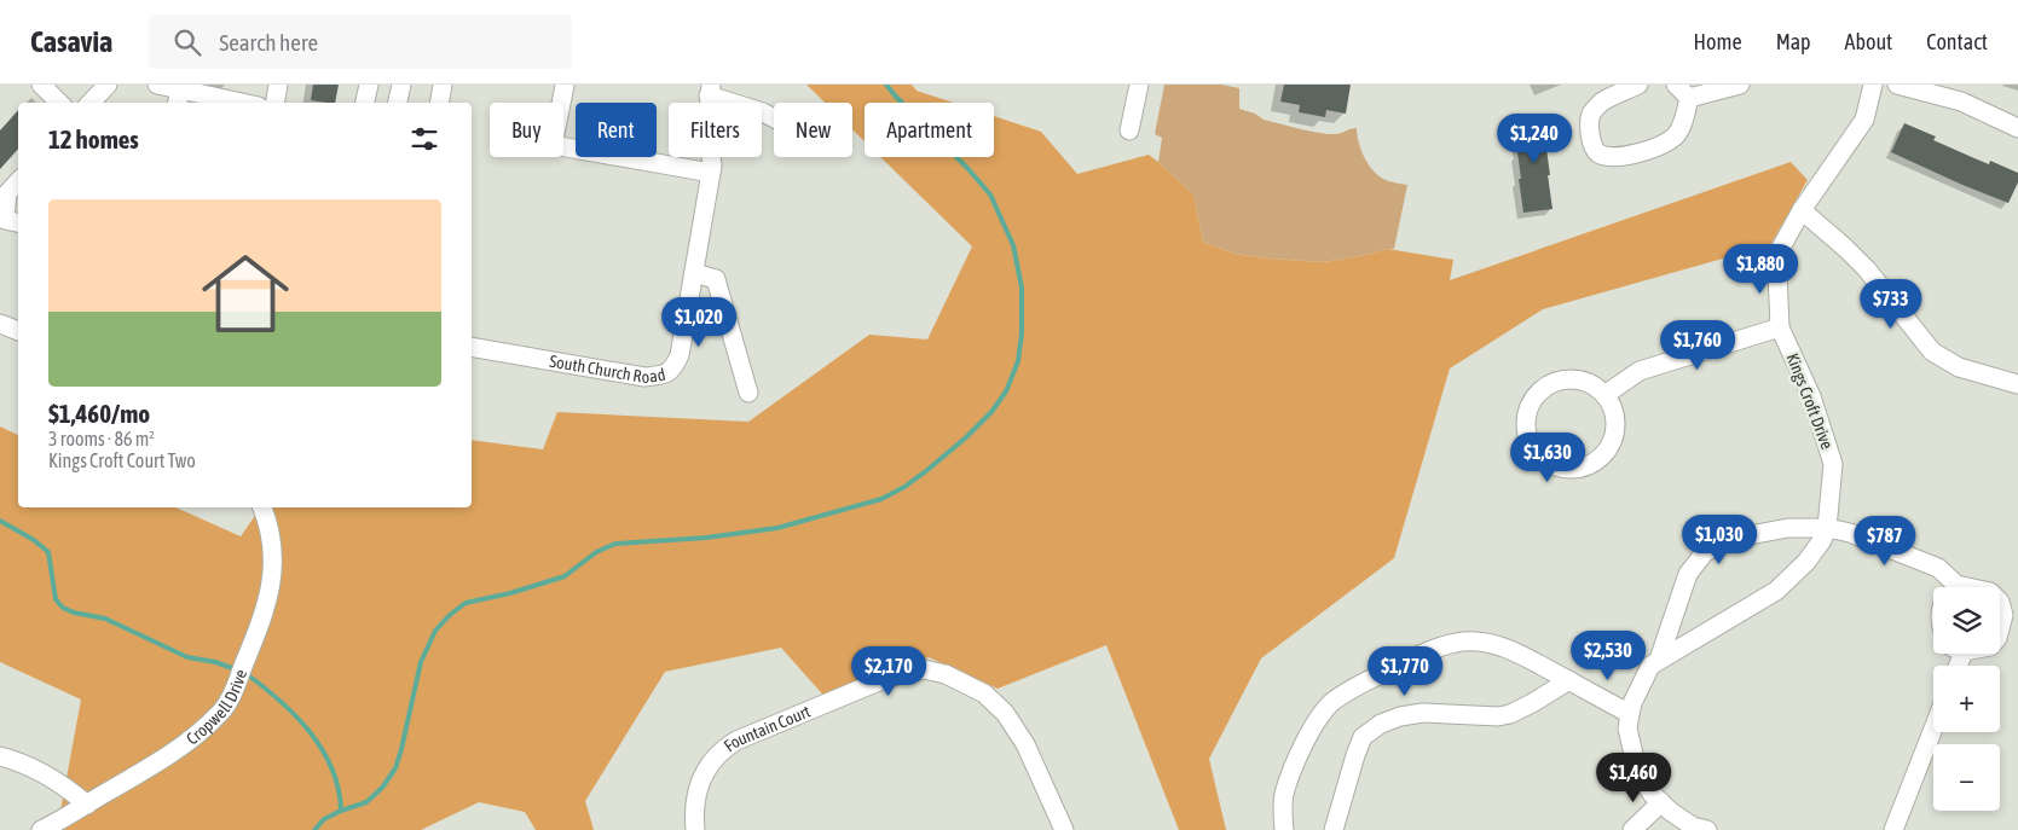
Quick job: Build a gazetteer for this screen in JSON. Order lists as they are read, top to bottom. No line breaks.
{"streets":{"street":["South Church Road","Kings Croft Drive","Cropwell Drive","Fountain Court"]},"page":{"header":"Casavia","search":"Search here","nav":["Home","Map","About","Contact"],"chip":["Buy","Rent","Filters","New","Apartment"],"heading":"12 homes","price":["$1,240","$1,880","$733","$1,020","$1,760","$1,630","$1,030","$787","$2,530","$2,170","$1,770","$1,460"],"list":[{"name":"$1,460/mo","note":"3 rooms · 86 m² · Kings Croft Court Two"}],"map_buttons":["+","−"]}}
